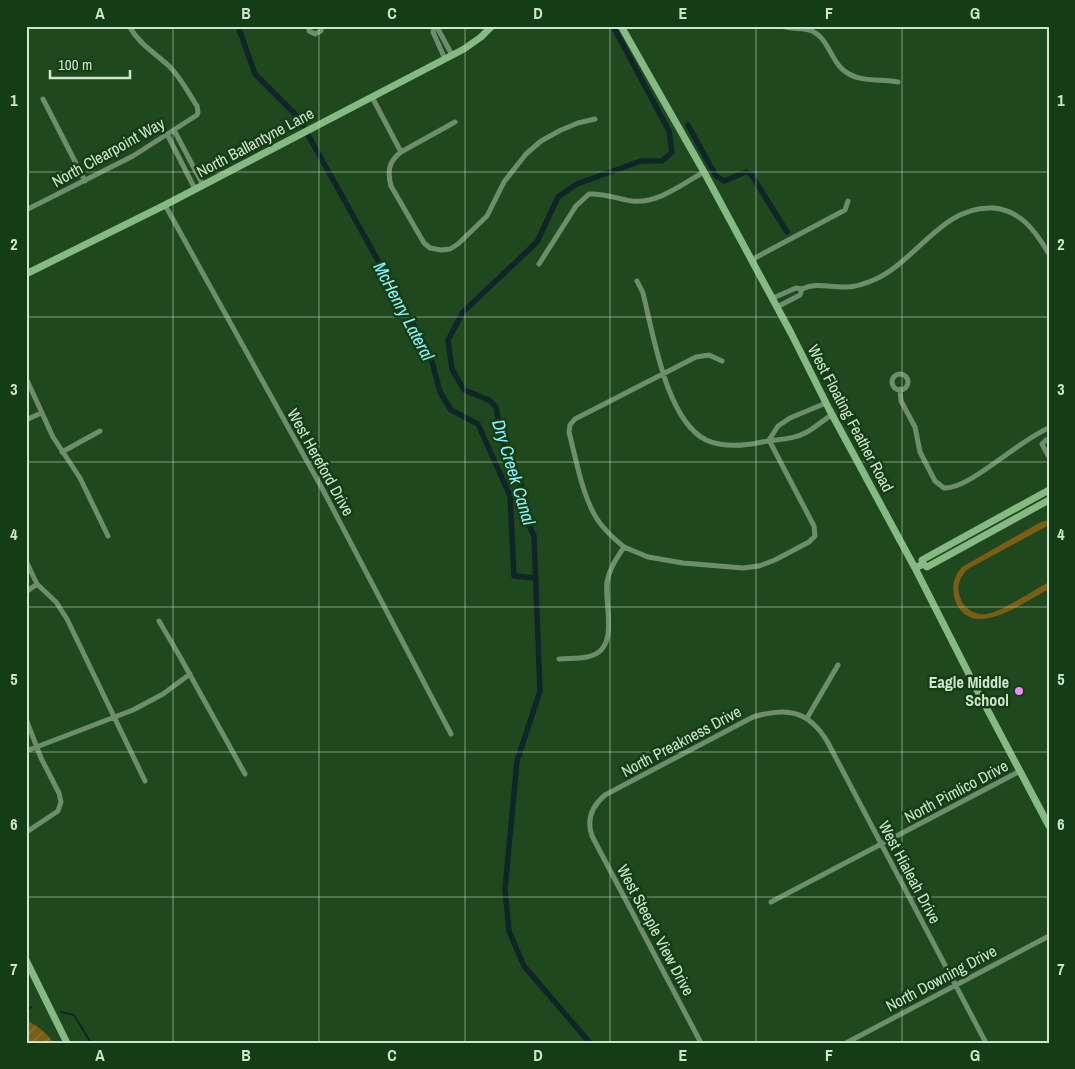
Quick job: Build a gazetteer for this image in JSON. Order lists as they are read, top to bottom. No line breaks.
{"streets":{"main road":["North Ballantyne Lane","West Floating Feather Road"],"street":["North Clearpoint Way","West Hereford Drive","North Preakness Drive","North Pimlico Drive","West Hialeah Drive","West Steeple View Drive","North Downing Drive"]},"crossings":[["North Ballantyne Lane","West Hereford Drive"],["West Floating Feather Road","North Pimlico Drive"],["North Preakness Drive","West Hialeah Drive"],["North Preakness Drive","West Steeple View Drive"],["North Pimlico Drive","West Hialeah Drive"],["West Hialeah Drive","North Downing Drive"]],"water":["McHenry Lateral","Dry Creek Canal"],"places":["Eagle Middle School"],"scale_bar":"100 m","grid":{"columns":["A","B","C","D","E","F","G"],"rows":["1","2","3","4","5","6","7"]}}
